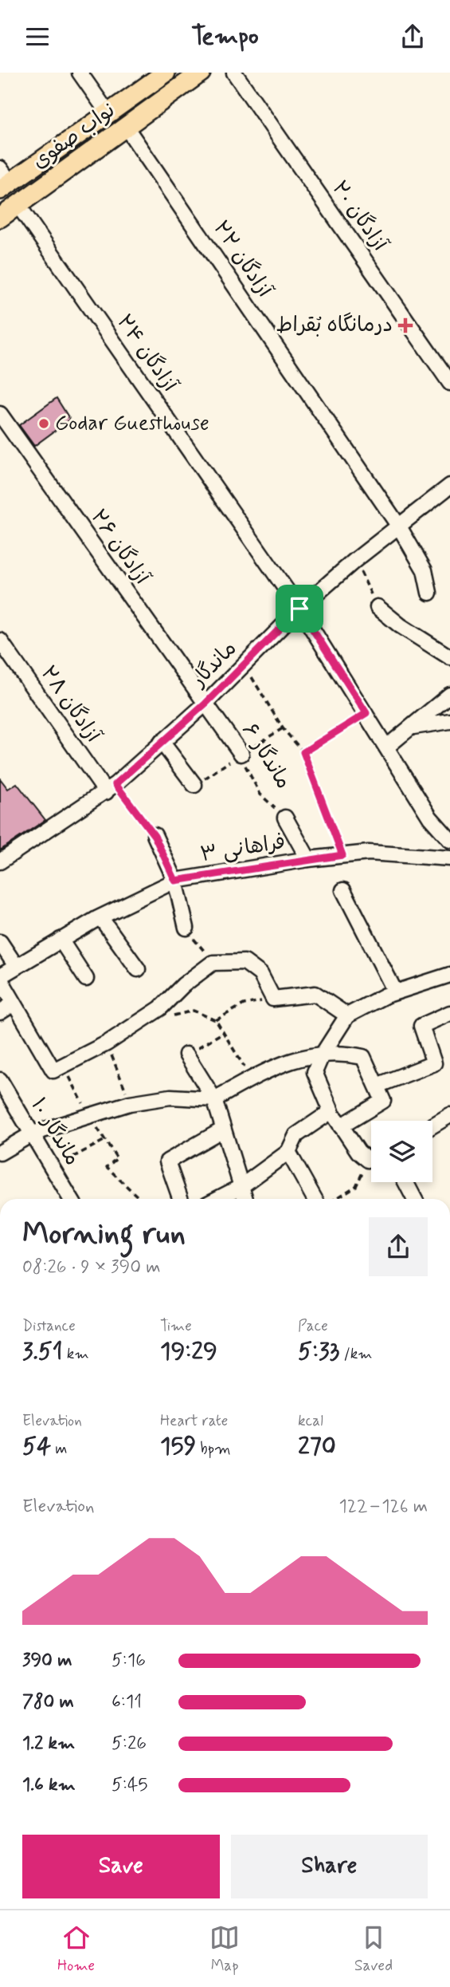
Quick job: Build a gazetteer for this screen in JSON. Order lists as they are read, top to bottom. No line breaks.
{"streets":{"main road":["نواب صفوی"],"street":["آزادگان ۲۰","آزادگان ۲۲","آزادگان ۲۴","آزادگان ۲۶","ماندگار","آزادگان ۲۸","ماندگار ۶","فراهانی ۳","ماندگار ۱۰"]},"crossings":[["نواب صفوی","آزادگان ۲۲"],["نواب صفوی","آزادگان ۲۴"],["آزادگان ۲۲","ماندگار"],["آزادگان ۲۴","ماندگار"],["آزادگان ۲۶","ماندگار"],["آزادگان ۲۶","ماندگار ۶"],["ماندگار","آزادگان ۲۸"],["ماندگار","ماندگار ۶"],["ماندگار ۶","فراهانی ۳"]],"places":{"health":["درمانگاه بُقراط"],"other":["Godar Guesthouse"]},"page":{"header":"Tempo","heading":["Morning run","08:26 · 9 × 390 m"],"stats":[["Distance","3.51 km"],["Time","19:29"],["Pace","5:33 /km"],["Elevation","54 m"],["Heart rate","159 bpm"],["kcal","270"]],"chart":["Elevation","122–126 m"],"list":[{"name":"390 m","note":"5:16"},{"name":"780 m","note":"6:11"},{"name":"1.2 km","note":"5:26"},{"name":"1.6 km","note":"5:45"}],"buttons":["Save","Share"],"tabs":["Home","Map","Saved"]}}
